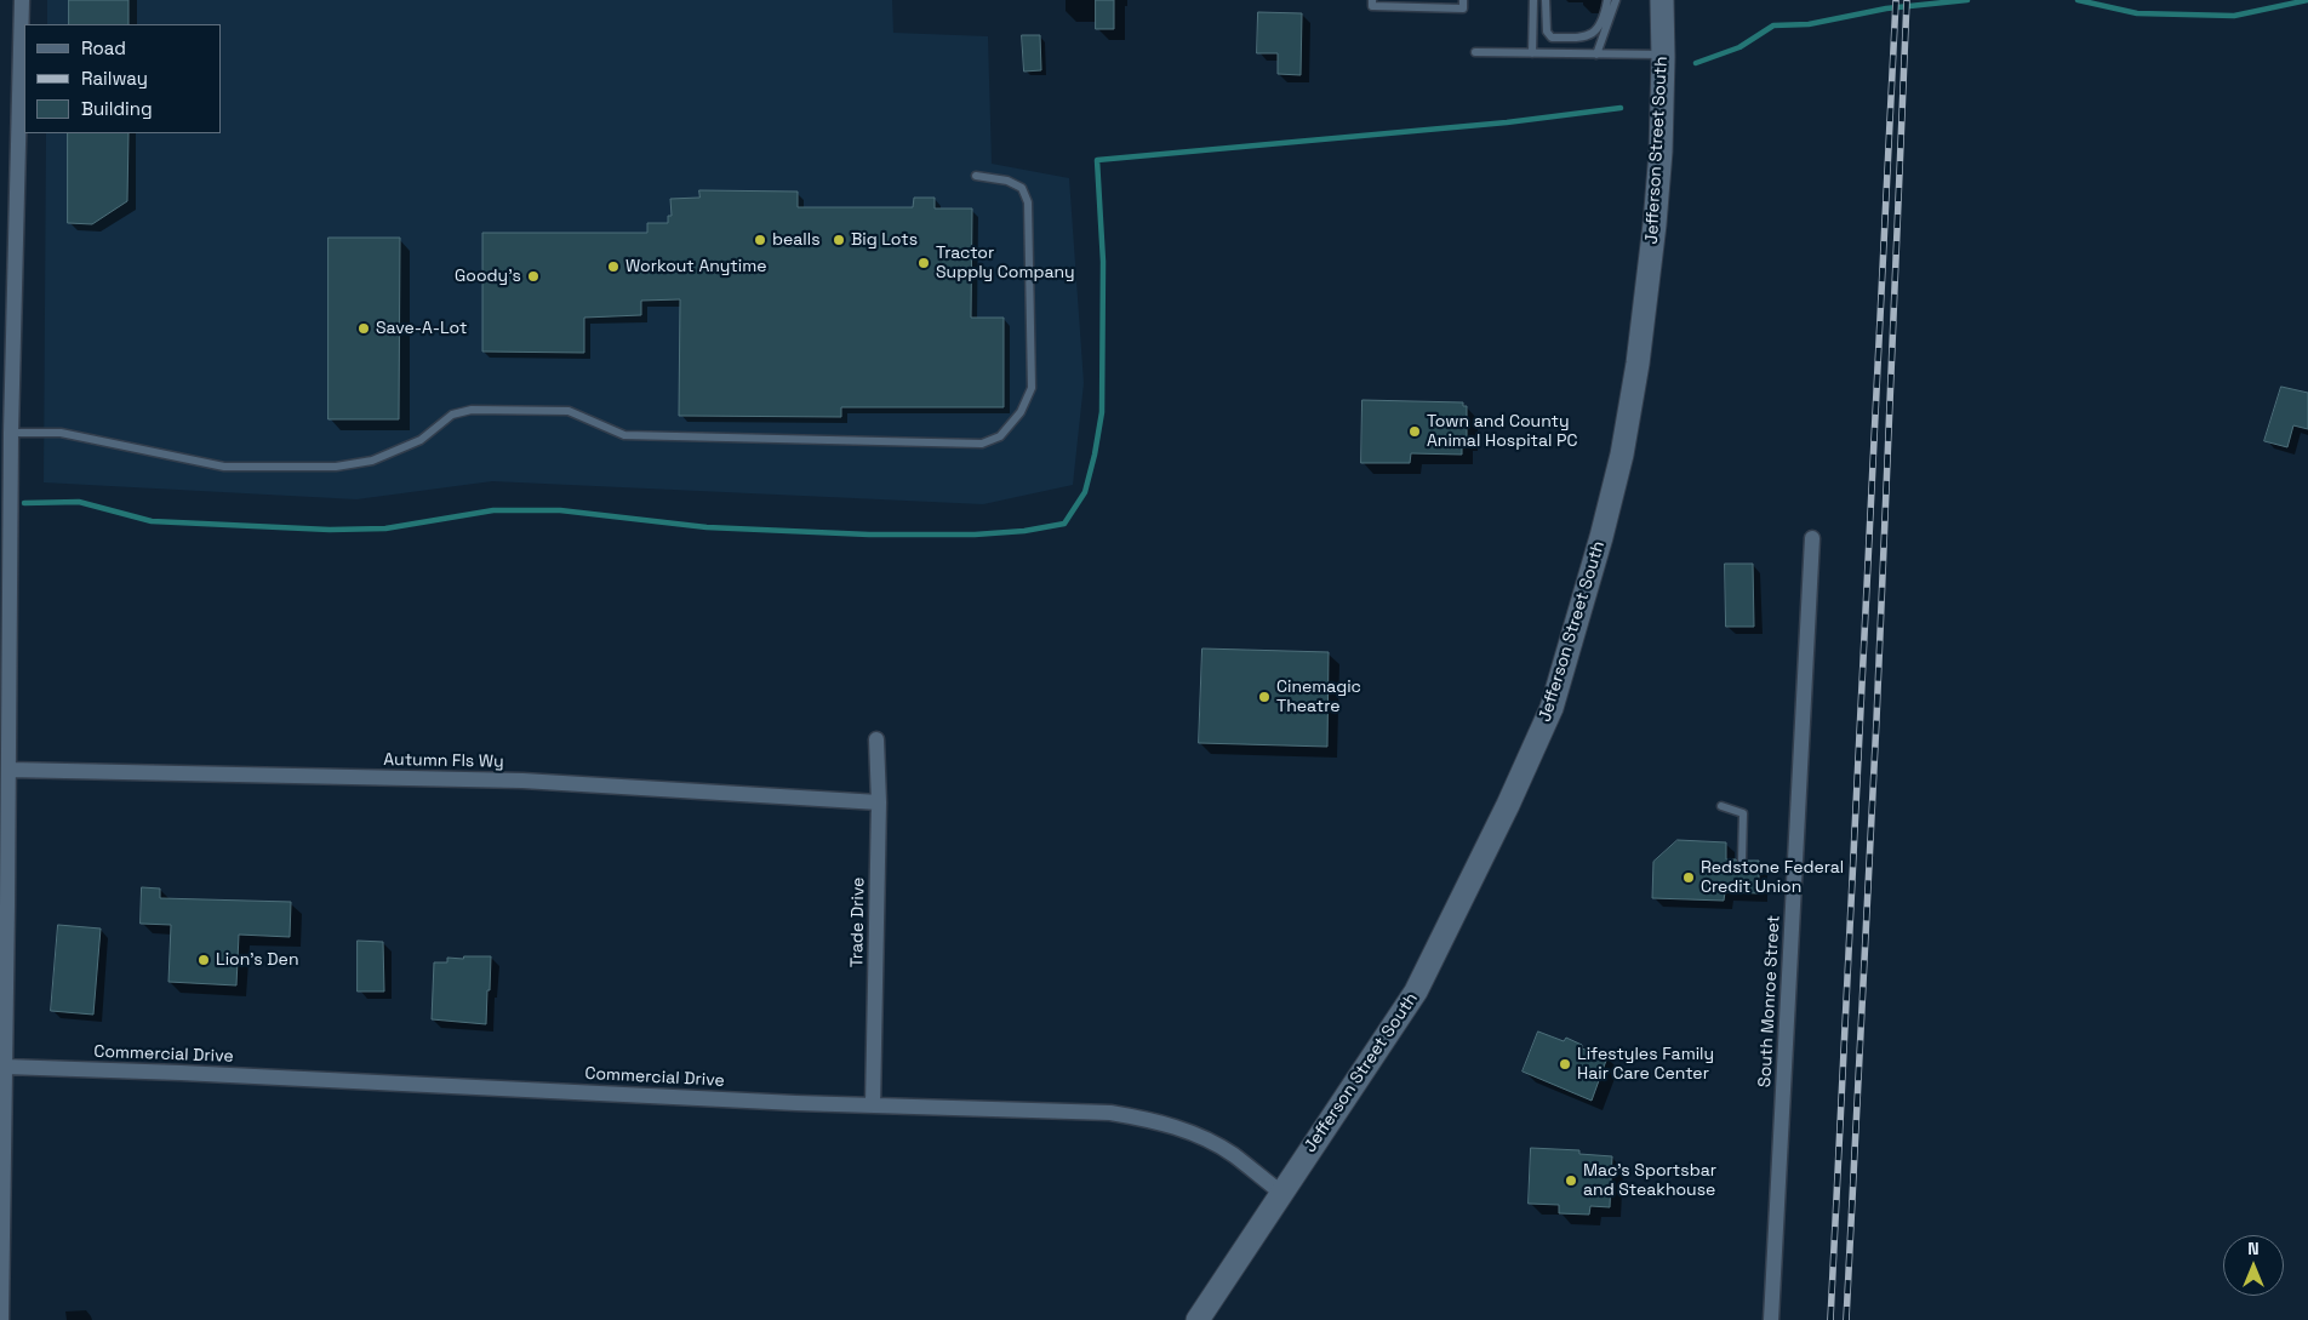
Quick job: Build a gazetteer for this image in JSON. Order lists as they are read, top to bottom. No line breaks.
{"streets":{"street":["Jefferson Street South","Autumn Fls Wy","Trade Drive","South Monroe Street","Commercial Drive"]},"crossings":[["Jefferson Street South","Commercial Drive"],["Autumn Fls Wy","Trade Drive"],["Trade Drive","Commercial Drive"]],"places":["bealls","Big Lots","Tractor Supply Company","Workout Anytime","Goody's","Save-A-Lot","Town and County Animal Hospital PC","Cinemagic Theatre","Redstone Federal Credit Union","Lion's Den","Lifestyles Family Hair Care Center","Mac's Sportsbar and Steakhouse"],"legend":["Road","Railway","Building"],"north":"top"}
